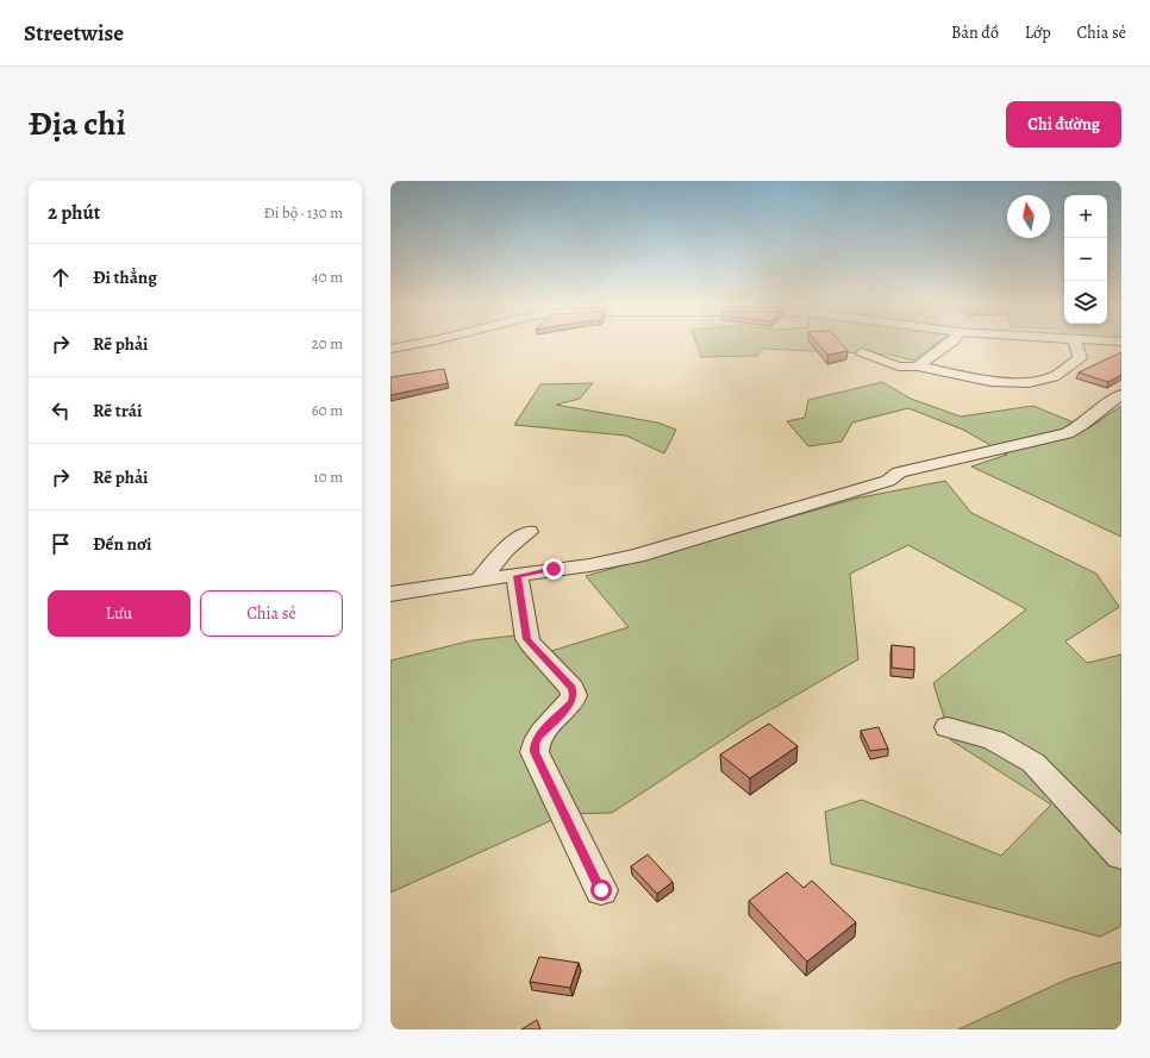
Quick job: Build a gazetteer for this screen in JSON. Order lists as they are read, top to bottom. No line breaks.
{"north":"top","page":{"header":"Streetwise","nav":["Bản đồ","Lớp","Chia sẻ"],"title":"Địa chỉ","buttons":["Chỉ đường",["Lưu","Chia sẻ"]],"heading":["2 phút","Đi bộ · 130 m"],"map_buttons":["+","−"],"list":[["Đi thẳng","40 m"],["Rẽ phải","20 m"],["Rẽ trái","60 m"],["Rẽ phải","10 m"],"Đến nơi"]}}
